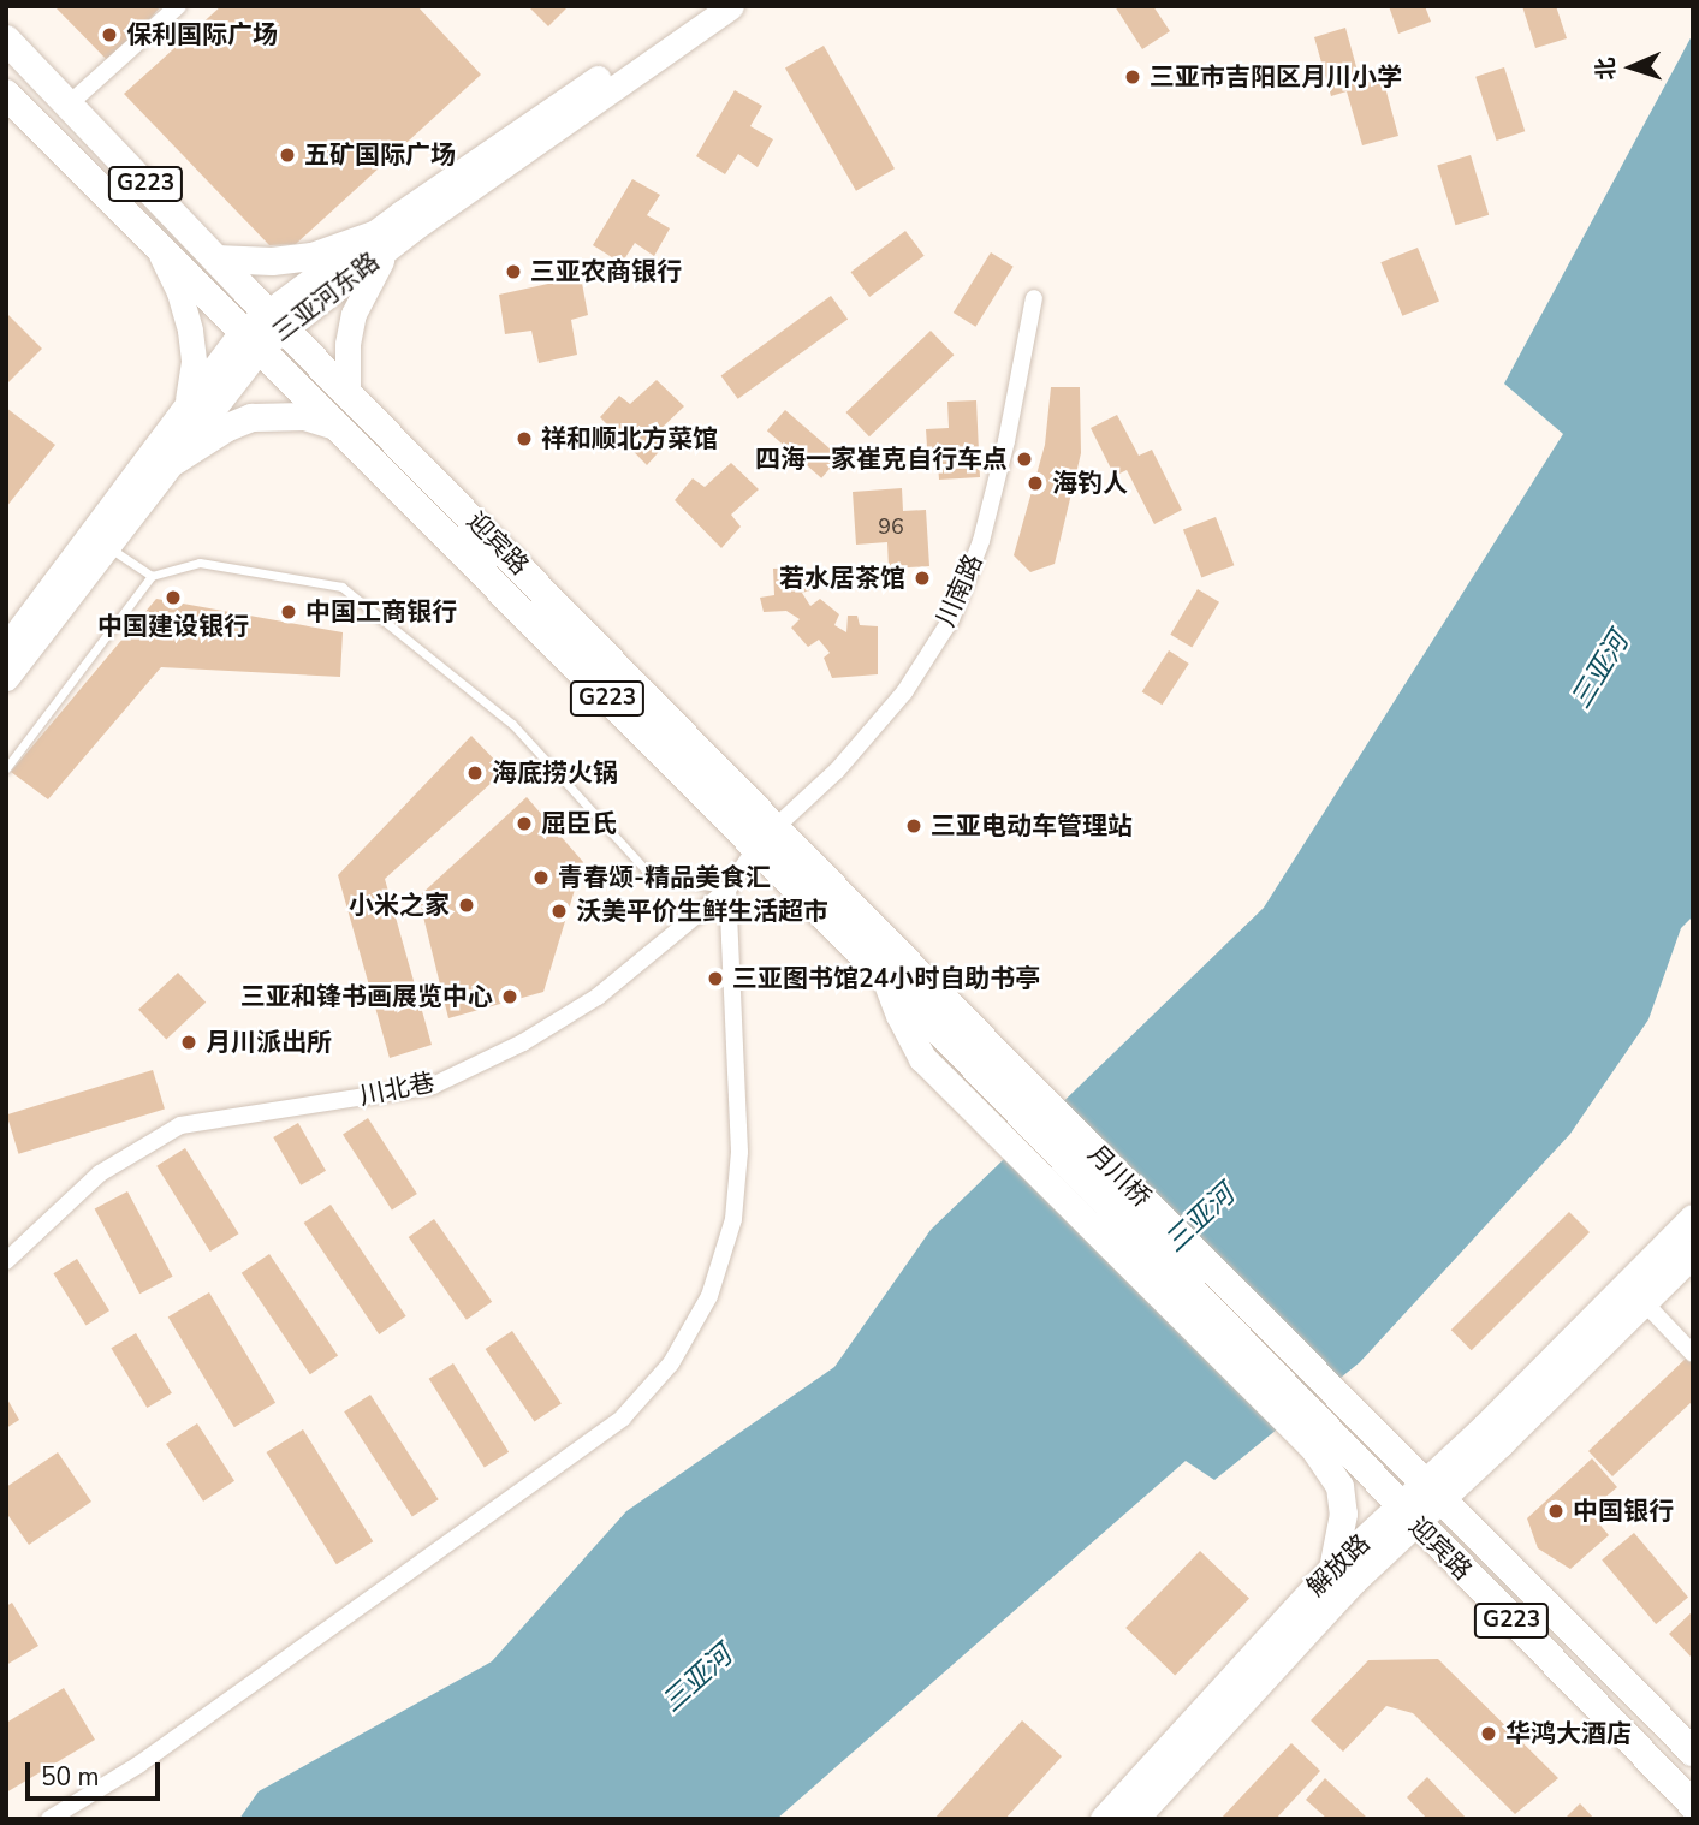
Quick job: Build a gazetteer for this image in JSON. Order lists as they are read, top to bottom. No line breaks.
{"streets":{"highway":["G223","迎宾路","月川桥"],"main road":["三亚河东路","解放路"],"street":["川南路","川北巷"]},"crossings":[["三亚河东路","迎宾路"],["迎宾路","川南路"],["迎宾路","川北巷"],["迎宾路","月川桥"],["迎宾路","解放路"],["川南路","川北巷"]],"water":["三亚河"],"places":["保利国际广场","三亚市吉阳区月川小学","五矿国际广场","三亚农商银行","祥和顺北方菜馆","四海一家崔克自行车点","海钓人","若水居茶馆","中国建设银行","中国工商银行","海底捞火锅","屈臣氏","三亚电动车管理站","青春颂-精品美食汇","小米之家","沃美平价生鲜生活超市","三亚图书馆24小时自助书亭","三亚和锋书画展览中心","月川派出所","中国银行","华鸿大酒店"],"house_numbers":["96"],"scale_bar":"50 m","north":"left"}
